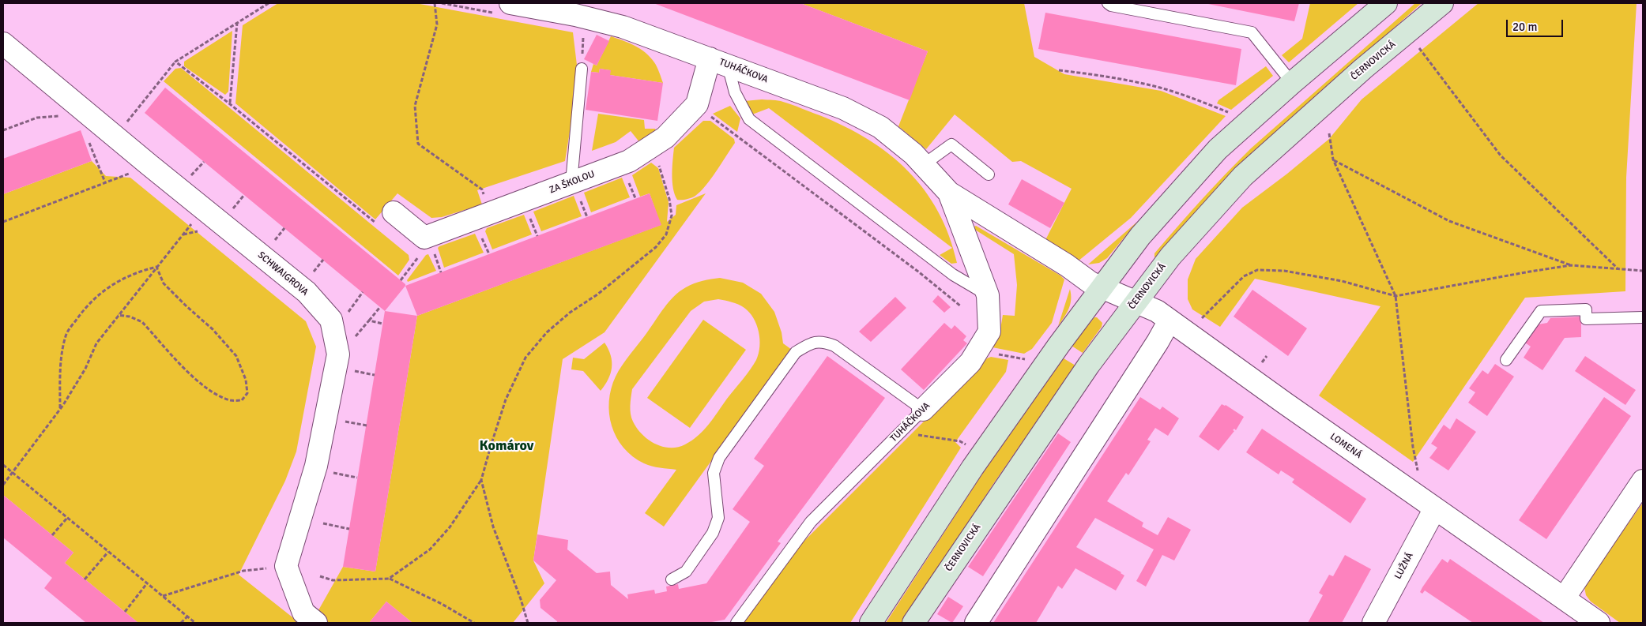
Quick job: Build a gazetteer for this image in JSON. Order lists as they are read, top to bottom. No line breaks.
{"streets":{"main road":["ČERNOVICKÁ"],"street":["TUHÁČKOVA","ZA ŠKOLOU","SCHWAIGROVA","LOMENÁ","LUŽNÁ"]},"crossings":[["ČERNOVICKÁ","TUHÁČKOVA"],["ČERNOVICKÁ","LOMENÁ"],["TUHÁČKOVA","ZA ŠKOLOU"],["TUHÁČKOVA","LOMENÁ"],["LOMENÁ","LUŽNÁ"]],"districts":["Komárov"],"scale_bar":"20 m"}
